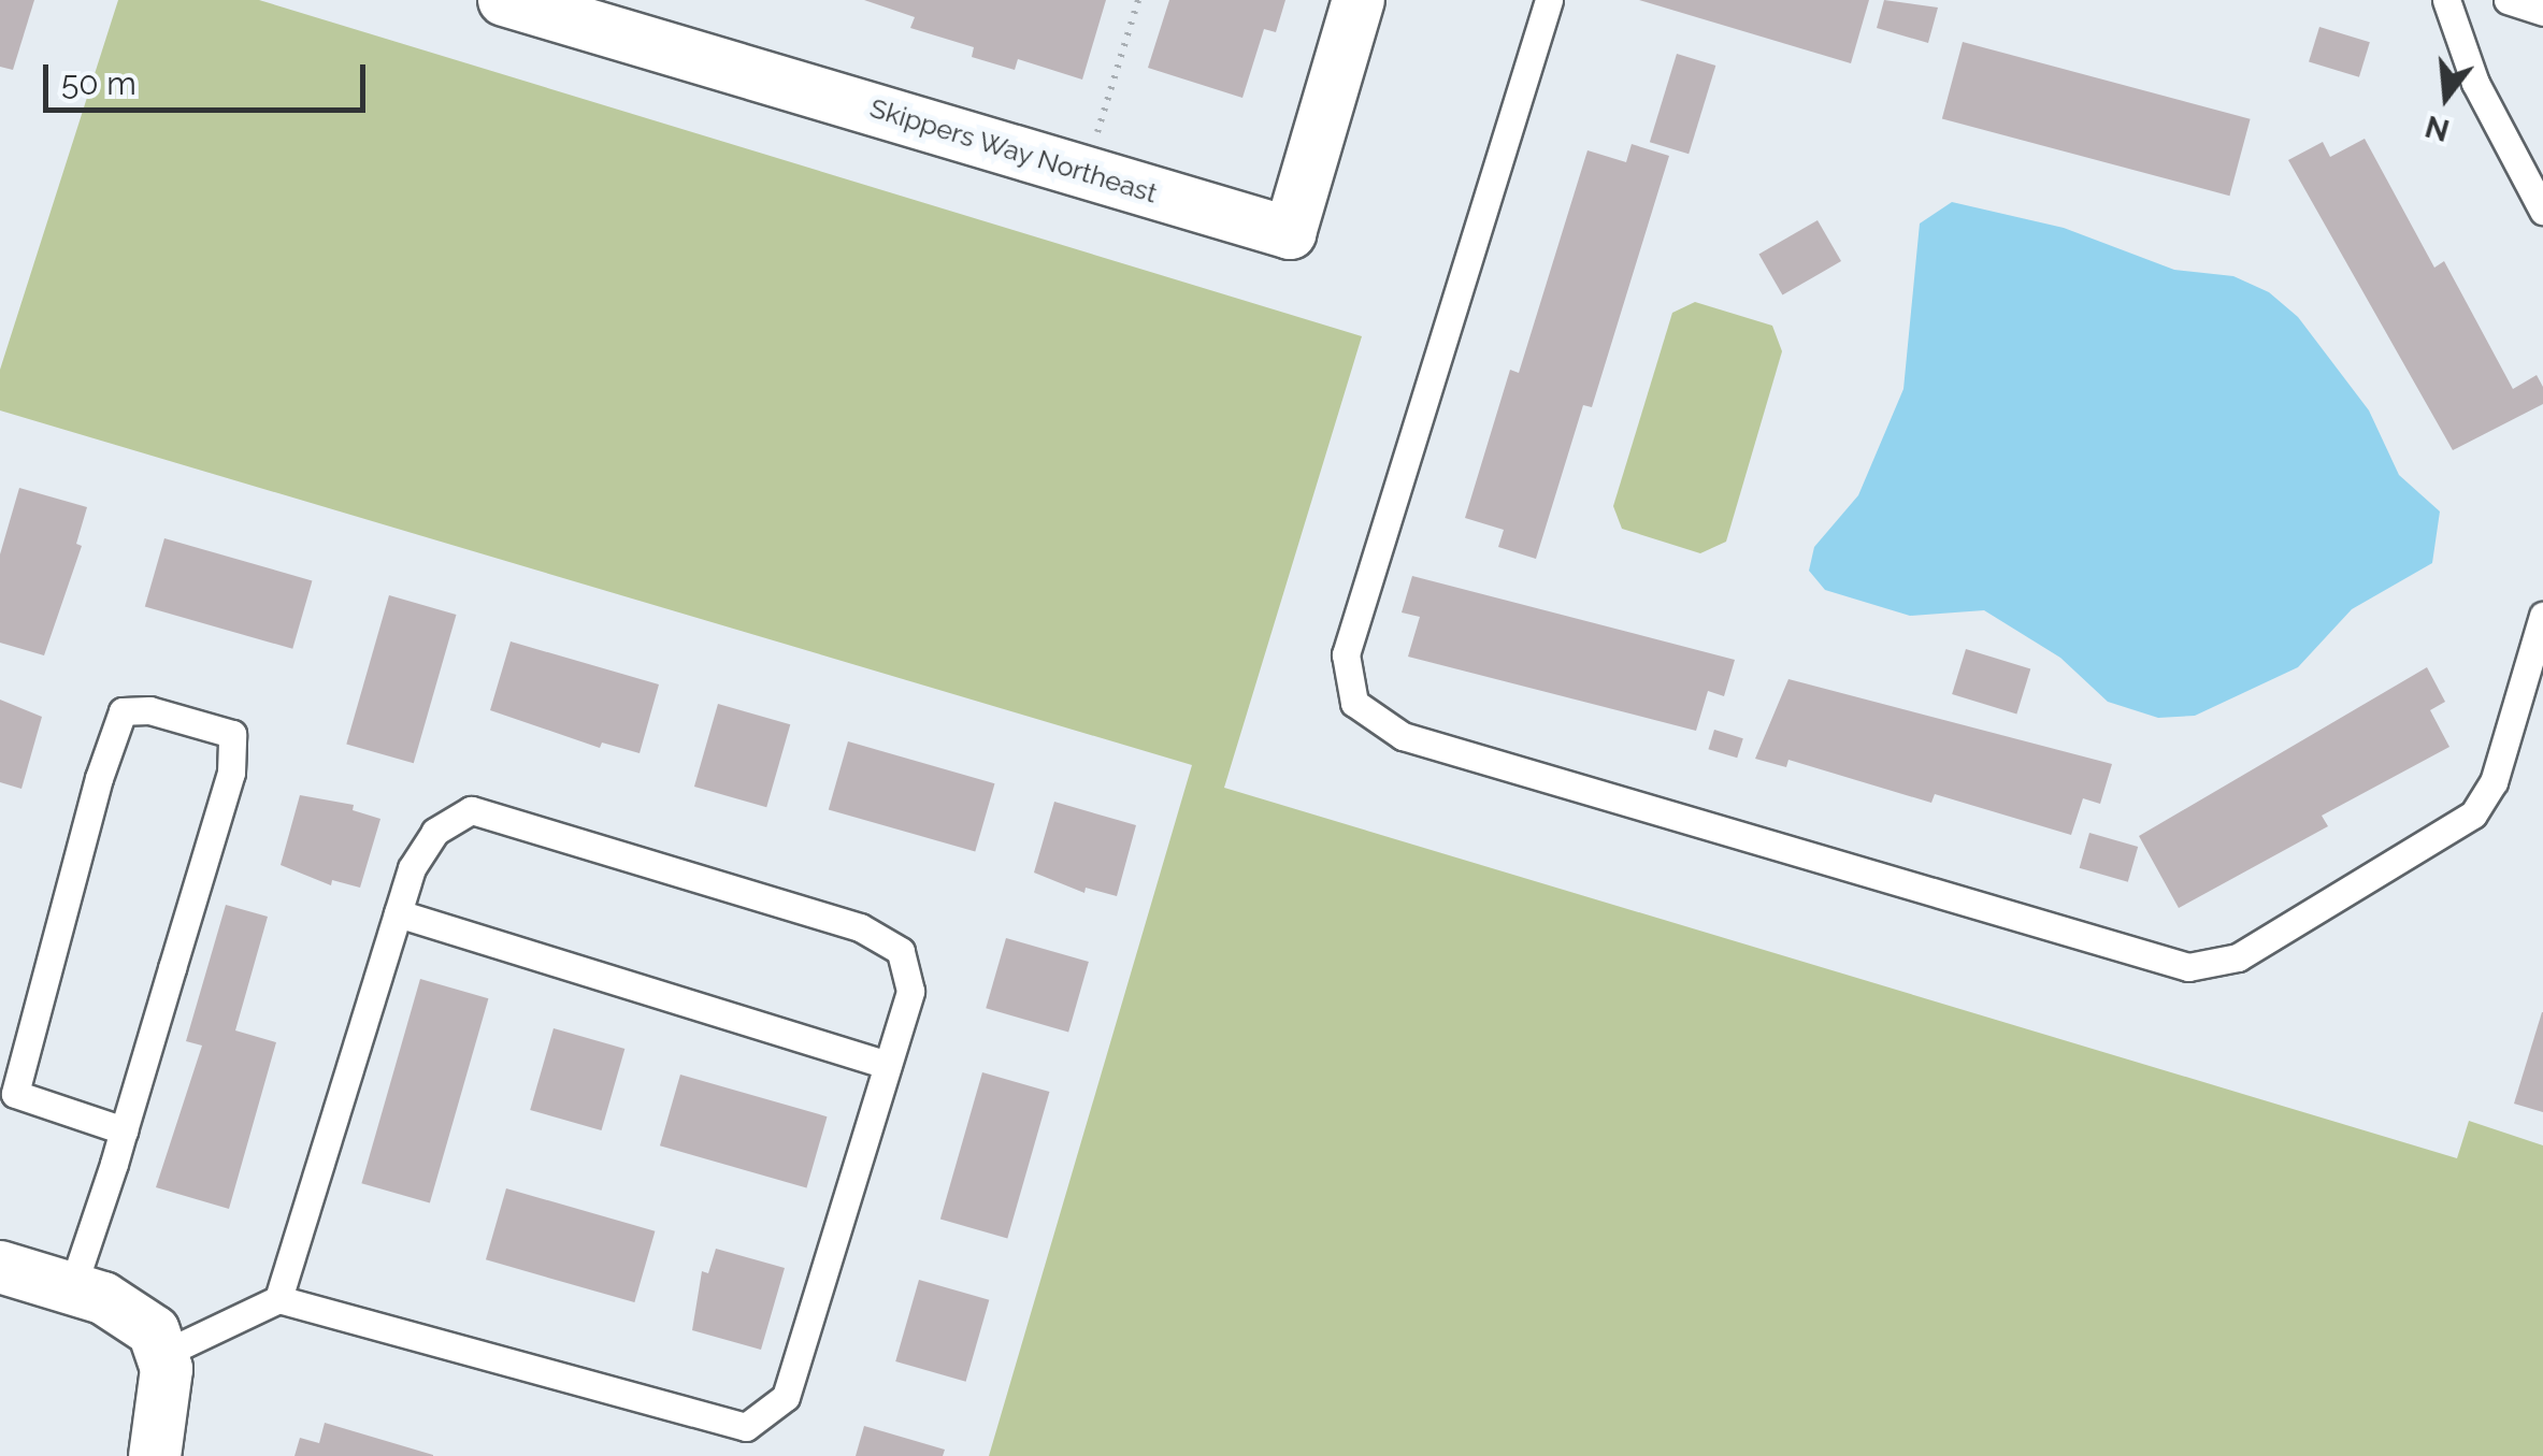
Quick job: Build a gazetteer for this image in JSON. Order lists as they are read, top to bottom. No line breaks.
{"streets":{"street":["Skippers Way Northeast"]},"scale_bar":"50 m","north":"bottom"}
